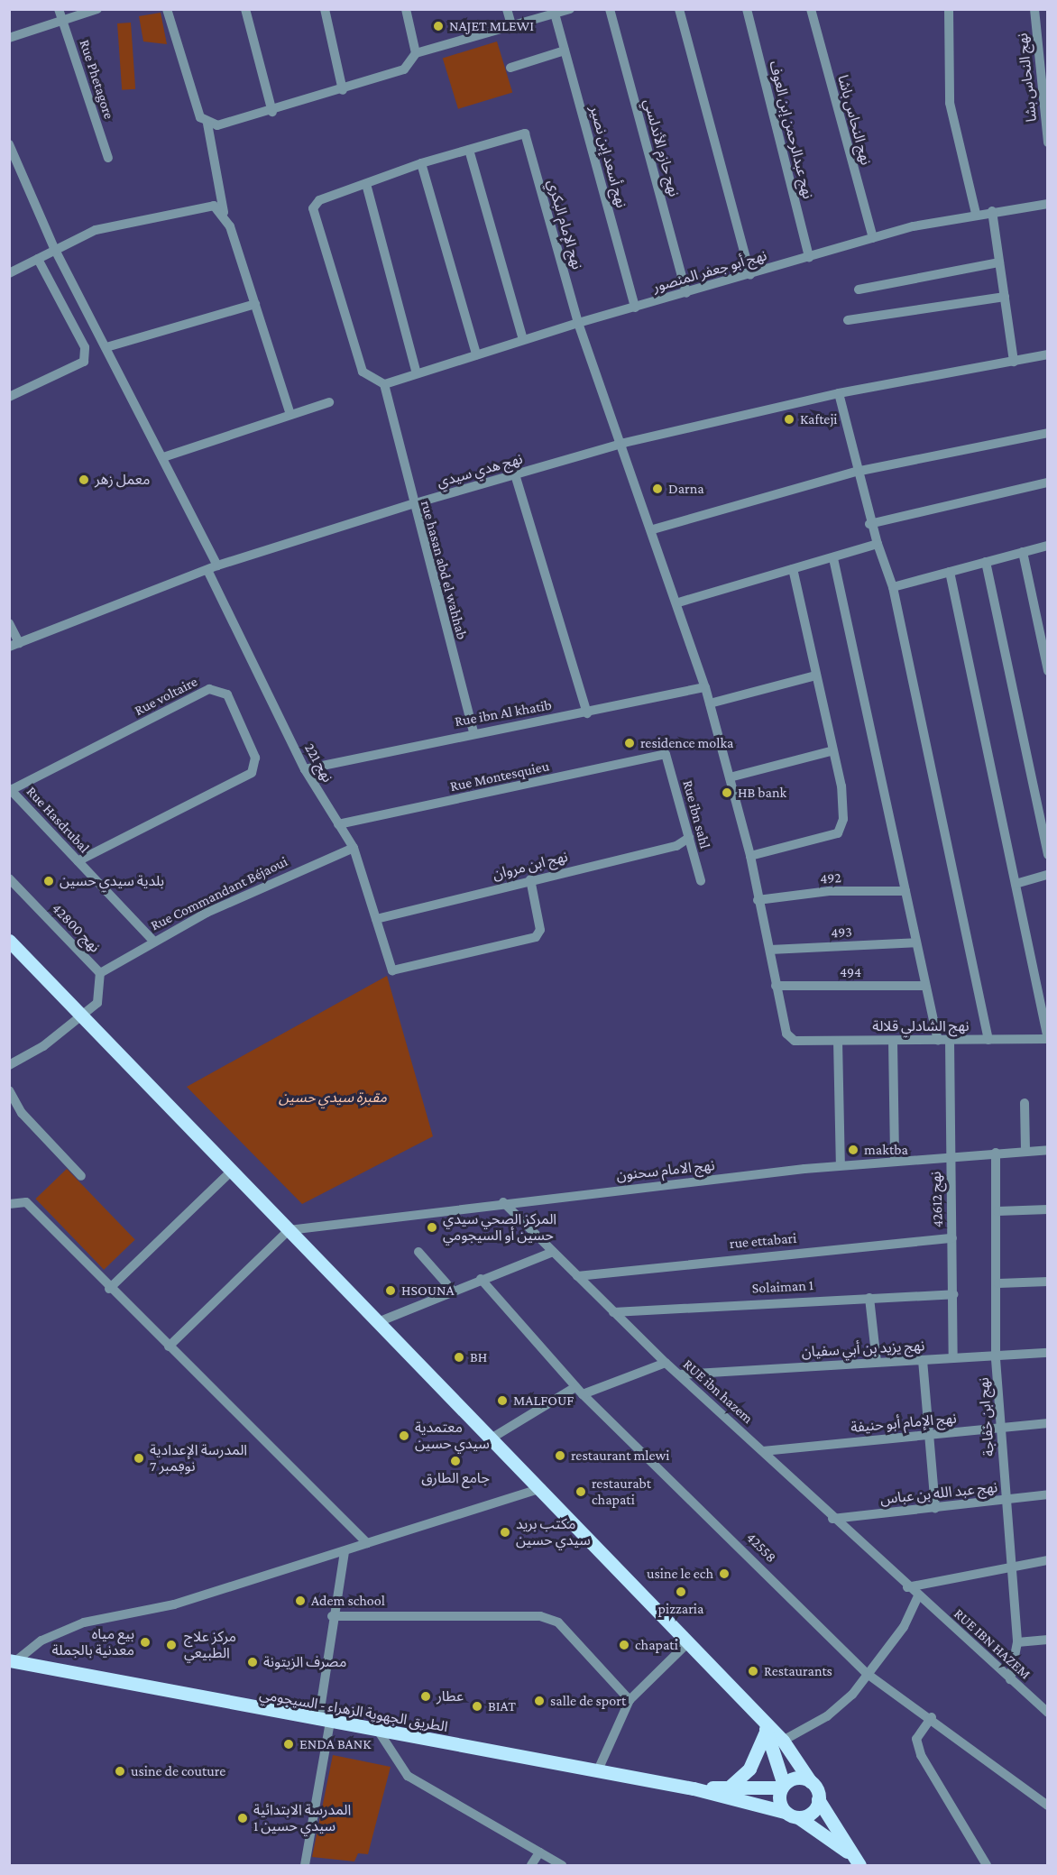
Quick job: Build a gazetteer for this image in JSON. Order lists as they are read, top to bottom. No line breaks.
{"streets":{"main road":["الطريق الجهوية الزهراء - السيجومي"],"street":["نهج النحاس بشا","Rue Phetagore","نهج النحاس باشا","نهج عبدالرحمن إبن العوف","نهج حازم الأندلسي","نهج أسعد إبن نصير","نهج الإمام البكري","نهج أبو جعفر المنصور","نهج هدي سيدي","rue hasan abd el wahhab","Rue voltaire","Rue ibn Al khatib","نهج 221","Rue Montesquieu","Rue ibn sahl","Rue Hasdrubal","نهج ابن مروان","492","Rue Commandant Béjaoui","نهج 42800","493","494","نهج الشادلي قلالة","نهج الامام سحنون","نهج 42612","rue ettabari","Solaiman 1","نهج يزيد بن أبي سفيان","RUE ibn hazem","نهج ابن خفاجة","نهج الإمام أبو حنيفة","نهج عبد الله بن عباس","42558","RUE IBN HAZEM"]},"crossings":[["نهج النحاس باشا","نهج أبو جعفر المنصور"],["نهج عبدالرحمن إبن العوف","نهج أبو جعفر المنصور"],["نهج حازم الأندلسي","نهج أبو جعفر المنصور"],["نهج أسعد إبن نصير","نهج أبو جعفر المنصور"],["نهج الإمام البكري","نهج أبو جعفر المنصور"],["نهج الإمام البكري","نهج هدي سيدي"],["نهج الإمام البكري","Rue ibn Al khatib"],["نهج الإمام البكري","492"],["نهج الإمام البكري","493"],["نهج الإمام البكري","494"],["نهج الإمام البكري","نهج الشادلي قلالة"],["نهج أبو جعفر المنصور","rue hasan abd el wahhab"],["نهج هدي سيدي","rue hasan abd el wahhab"],["نهج هدي سيدي","نهج 221"],["rue hasan abd el wahhab","Rue ibn Al khatib"],["Rue voltaire","Rue Hasdrubal"],["Rue ibn Al khatib","نهج 221"],["نهج 221","Rue Montesquieu"],["نهج 221","نهج ابن مروان"],["نهج 221","Rue Commandant Béjaoui"],["Rue Montesquieu","Rue ibn sahl"],["Rue ibn sahl","نهج ابن مروان"],["Rue Hasdrubal","Rue Commandant Béjaoui"],["Rue Commandant Béjaoui","نهج 42800"],["نهج الشادلي قلالة","نهج 42612"],["نهج الامام سحنون","نهج 42612"],["نهج الامام سحنون","RUE ibn hazem"],["نهج الامام سحنون","نهج ابن خفاجة"],["نهج 42612","rue ettabari"],["نهج 42612","Solaiman 1"],["نهج 42612","نهج يزيد بن أبي سفيان"],["rue ettabari","RUE ibn hazem"],["Solaiman 1","RUE ibn hazem"],["نهج يزيد بن أبي سفيان","RUE ibn hazem"],["نهج يزيد بن أبي سفيان","نهج ابن خفاجة"],["RUE ibn hazem","نهج الإمام أبو حنيفة"],["RUE ibn hazem","نهج عبد الله بن عباس"],["RUE ibn hazem","RUE IBN HAZEM"],["نهج ابن خفاجة","نهج الإمام أبو حنيفة"],["نهج ابن خفاجة","نهج عبد الله بن عباس"],["نهج ابن خفاجة","RUE IBN HAZEM"]],"parks":["مقبرة سيدي حسين"],"places":["NAJET MLEWI","Kafteji","معمل زهر","Darna","residence molka","HB bank","بلدية سيدي حسين","maktba","المركز الصحي سيدي حسين أو السيجومي","HSOUNA","BH","MALFOUF","معتمدية سيدي حسين","restaurant mlewi","المدرسة الإعدادية 7 نوڢمبر","جامع الطارق","restaurabt chapati","مكتب بريد سيدي حسين","usine le ech","pizzaria","Adem school","بيع مياه معدنية بالجملة","مركز علاج الطبيعي","chapati","مصرف الزيتونة","Restaurants","عطار","salle de sport","BIAT","ENDA BANK","usine de couture","المدرسة الابتدائية سيدي حسين 1"]}
